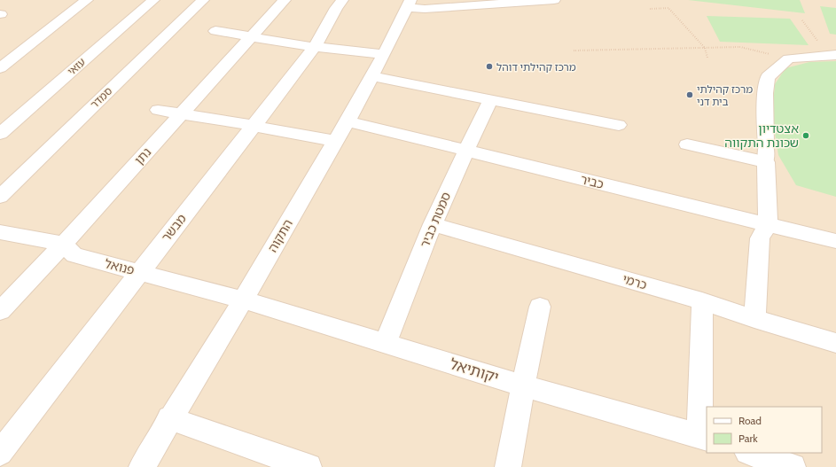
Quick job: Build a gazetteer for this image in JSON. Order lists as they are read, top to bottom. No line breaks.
{"streets":{"street":["עזאי","סמדר","נתן","כביר","סמטת כביר","מבשר","התקוה","פנואל","כרמי","יקותיאל"]},"crossings":[["נתן","פנואל"],["כביר","סמטת כביר"],["כביר","התקוה"],["סמטת כביר","כרמי"],["סמטת כביר","יקותיאל"],["מבשר","פנואל"],["התקוה","פנואל"],["התקוה","יקותיאל"],["פנואל","יקותיאל"]],"places":["מרכז קהילתי דוהל","מרכז קהילתי בית דני","אצטדיון שכונת התקווה"],"legend":["Road","Park"]}
